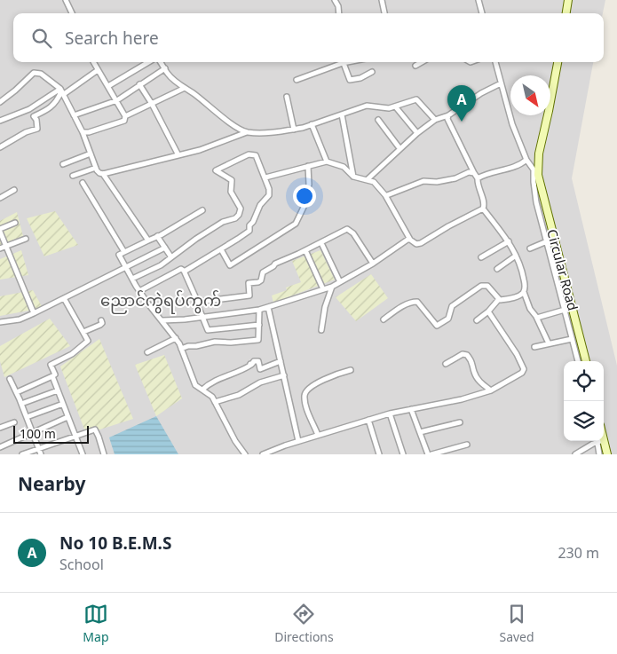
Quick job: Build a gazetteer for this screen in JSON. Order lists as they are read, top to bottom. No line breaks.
{"streets":{"main road":["Circular Road"]},"districts":["ညောင်ကွဲရပ်ကွက်"],"scale_bar":"100 m","north":"bottom right","page":{"search":"Search here","pins":"A","scale":"100 m","heading":"Nearby","list":[{"mark":"A","name":"No 10 B.E.M.S","note":"School","value":"230 m"}],"nav":["Map","Directions","Saved"]}}
